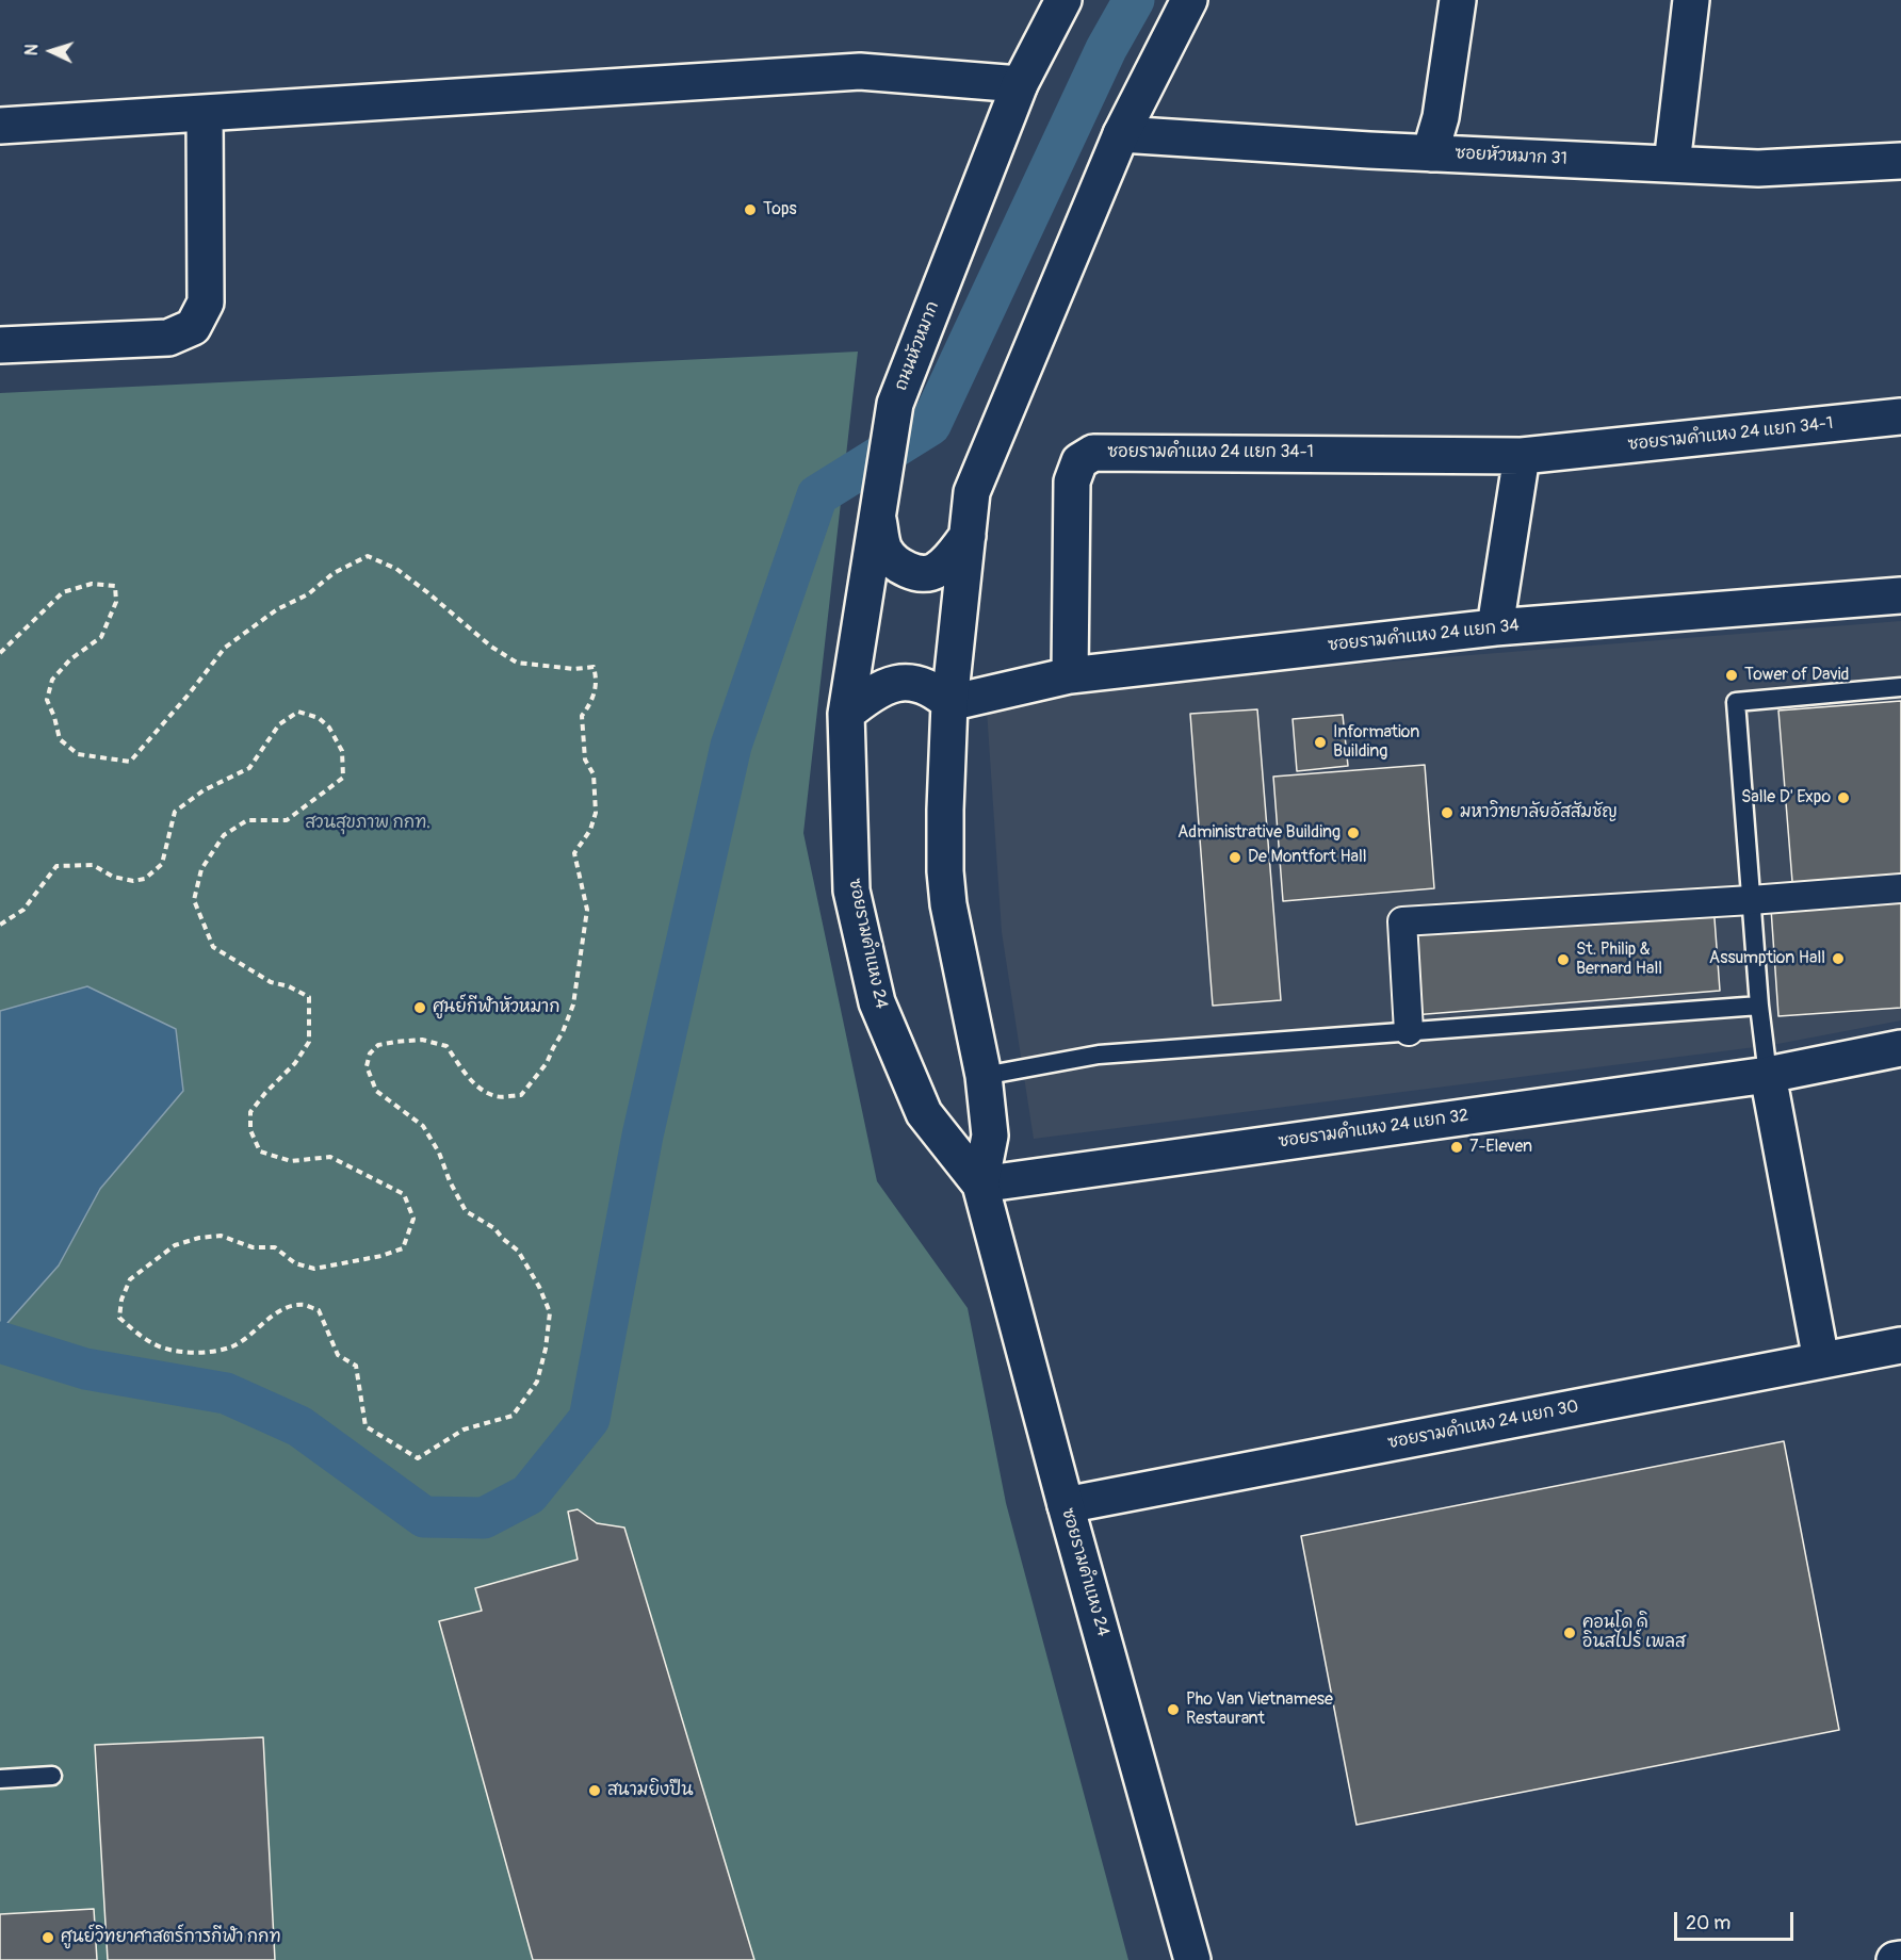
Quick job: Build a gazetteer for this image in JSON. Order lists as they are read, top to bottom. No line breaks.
{"streets":{"street":["ซอยหัวหมาก 31","ถนนหัวหมาก","ซอยรามคำแหง 24 แยก 34-1","ซอยรามคำแหง 24 แยก 34","ซอยรามคำแหง 24","ซอยรามคำแหง 24 แยก 32","ซอยรามคำแหง 24 แยก 30"]},"crossings":[["ถนนหัวหมาก","ซอยรามคำแหง 24"],["ซอยรามคำแหง 24 แยก 34-1","ซอยรามคำแหง 24 แยก 34"],["ซอยรามคำแหง 24 แยก 34","ซอยรามคำแหง 24"],["ซอยรามคำแหง 24","ซอยรามคำแหง 24 แยก 32"],["ซอยรามคำแหง 24","ซอยรามคำแหง 24 แยก 30"]],"parks":["สวนสุขภาพ กกท."],"places":["Tops","Tower of David","Information Building","Salle D' Expo","มหาวิทยาลัยอัสสัมชัญ","Administrative Building","De Montfort Hall","Assumption Hall","St. Philip & Bernard Hall","ศูนย์กีฬาหัวหมาก","7-Eleven","คอนโด ดิ อินสไปร์ เพลส","Pho Van Vietnamese Restaurant","สนามยิงปืน","ศูนย์วิทยาศาสตร์การกีฬา กกท"],"scale_bar":"20 m","north":"left"}
